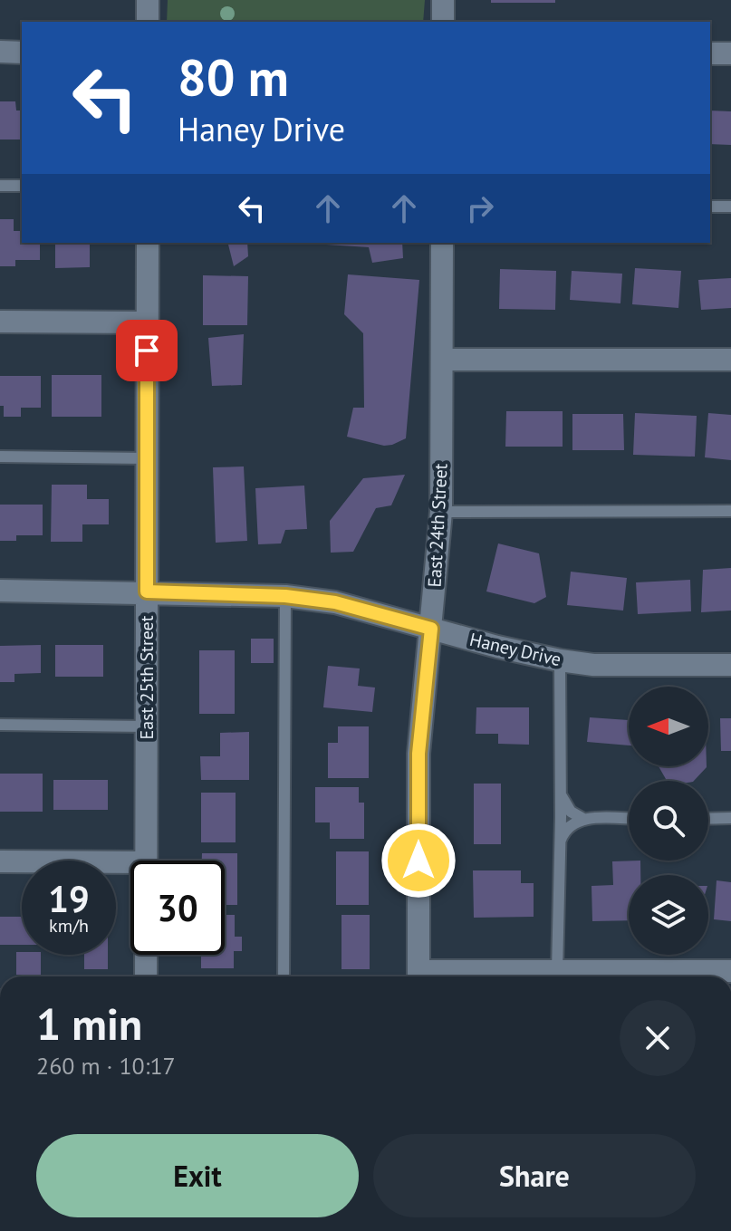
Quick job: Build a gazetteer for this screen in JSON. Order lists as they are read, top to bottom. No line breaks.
{"streets":{"street":["East 24th Street","Haney Drive","East 25th Street"]},"crossings":[["East 24th Street","Haney Drive"],["Haney Drive","East 25th Street"]],"north":"left","page":{"turn":["80 m","Haney Drive"],"speed":"19 km/h","limit":"30","heading":["1 min","260 m · 10:17"],"buttons":["Exit","Share"]}}
